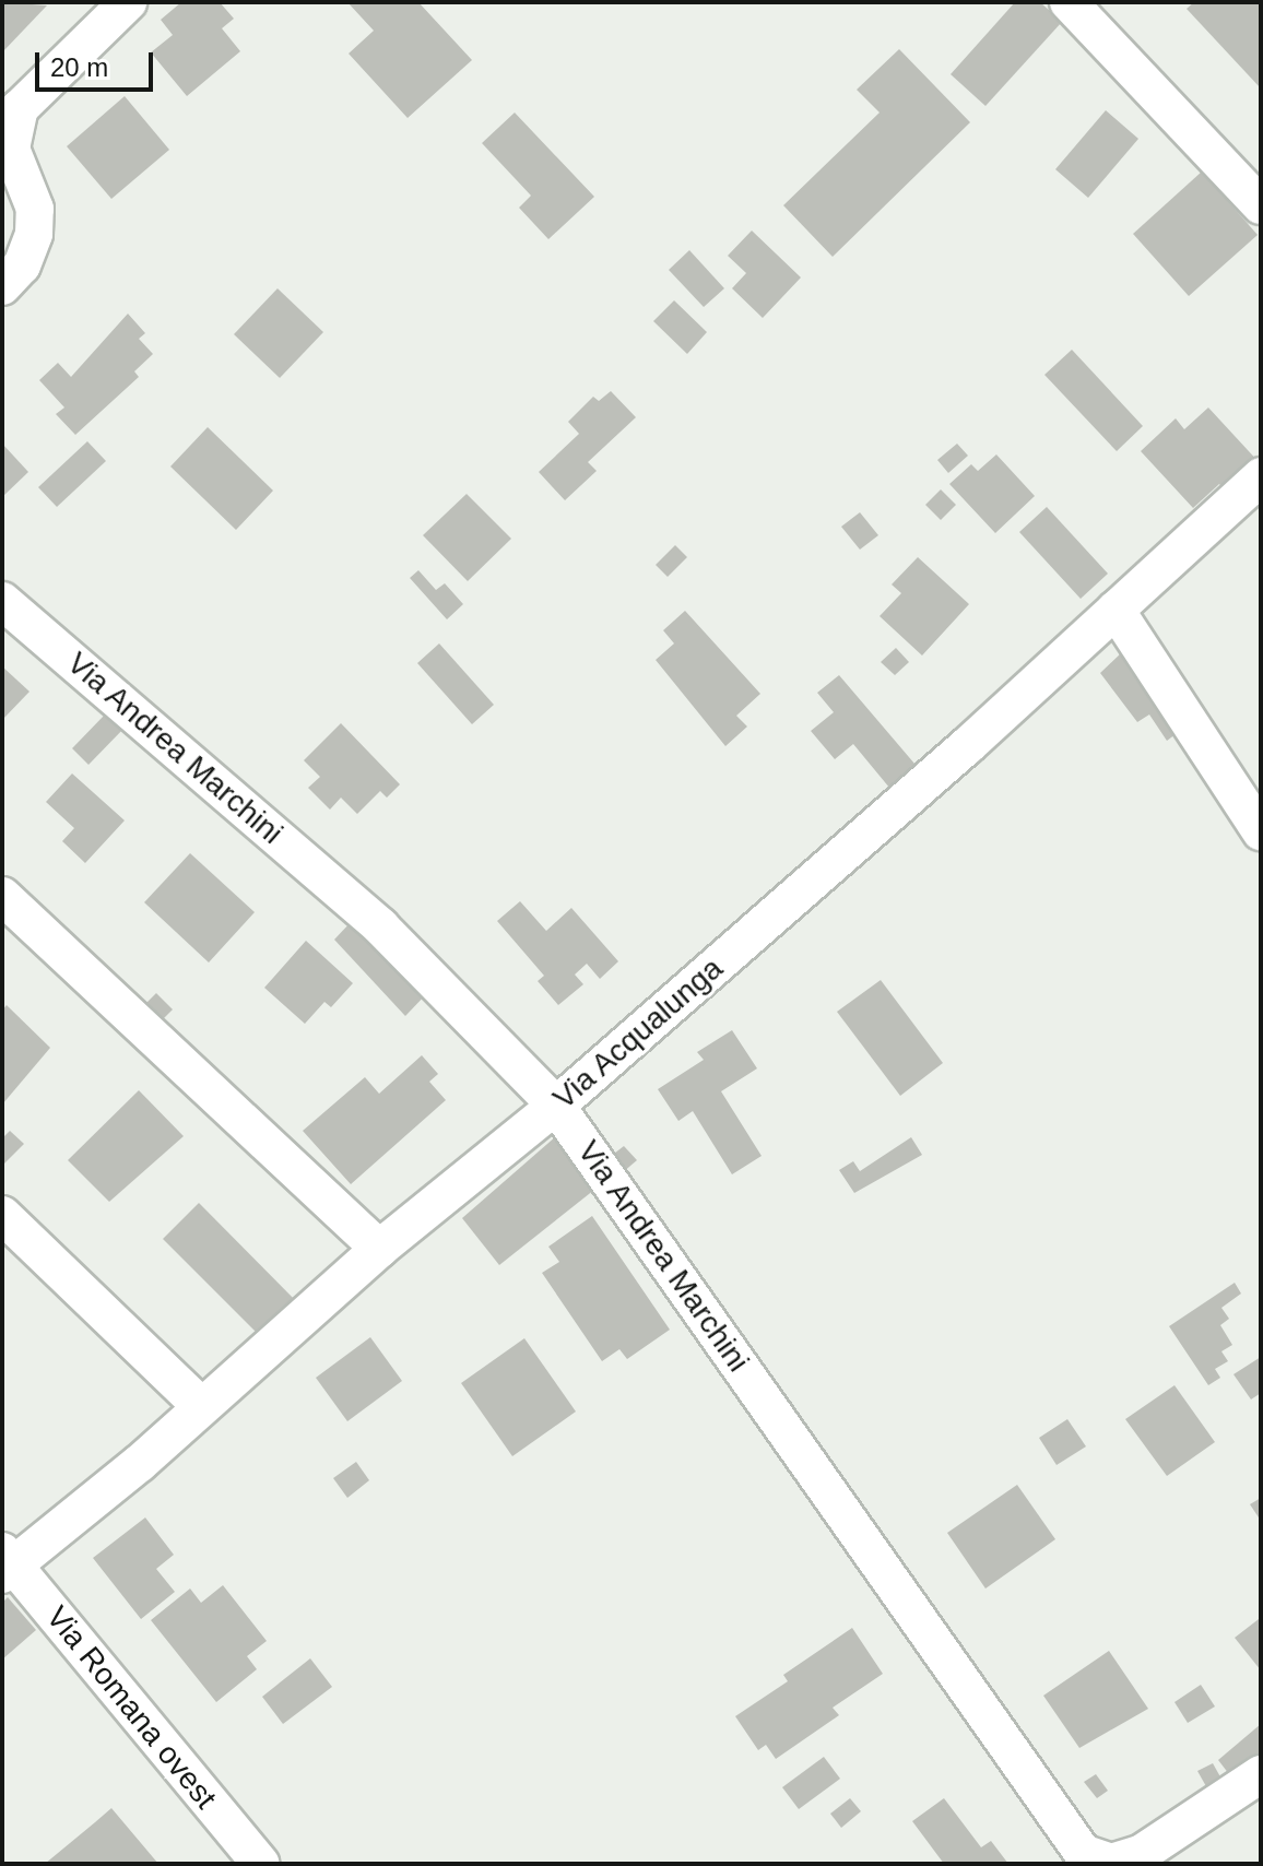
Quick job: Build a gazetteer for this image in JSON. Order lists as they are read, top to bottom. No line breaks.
{"streets":{"street":["Via Andrea Marchini","Via Acqualunga","Via Romana ovest"]},"crossings":[["Via Andrea Marchini","Via Acqualunga"],["Via Acqualunga","Via Romana ovest"]],"scale_bar":"20 m"}
